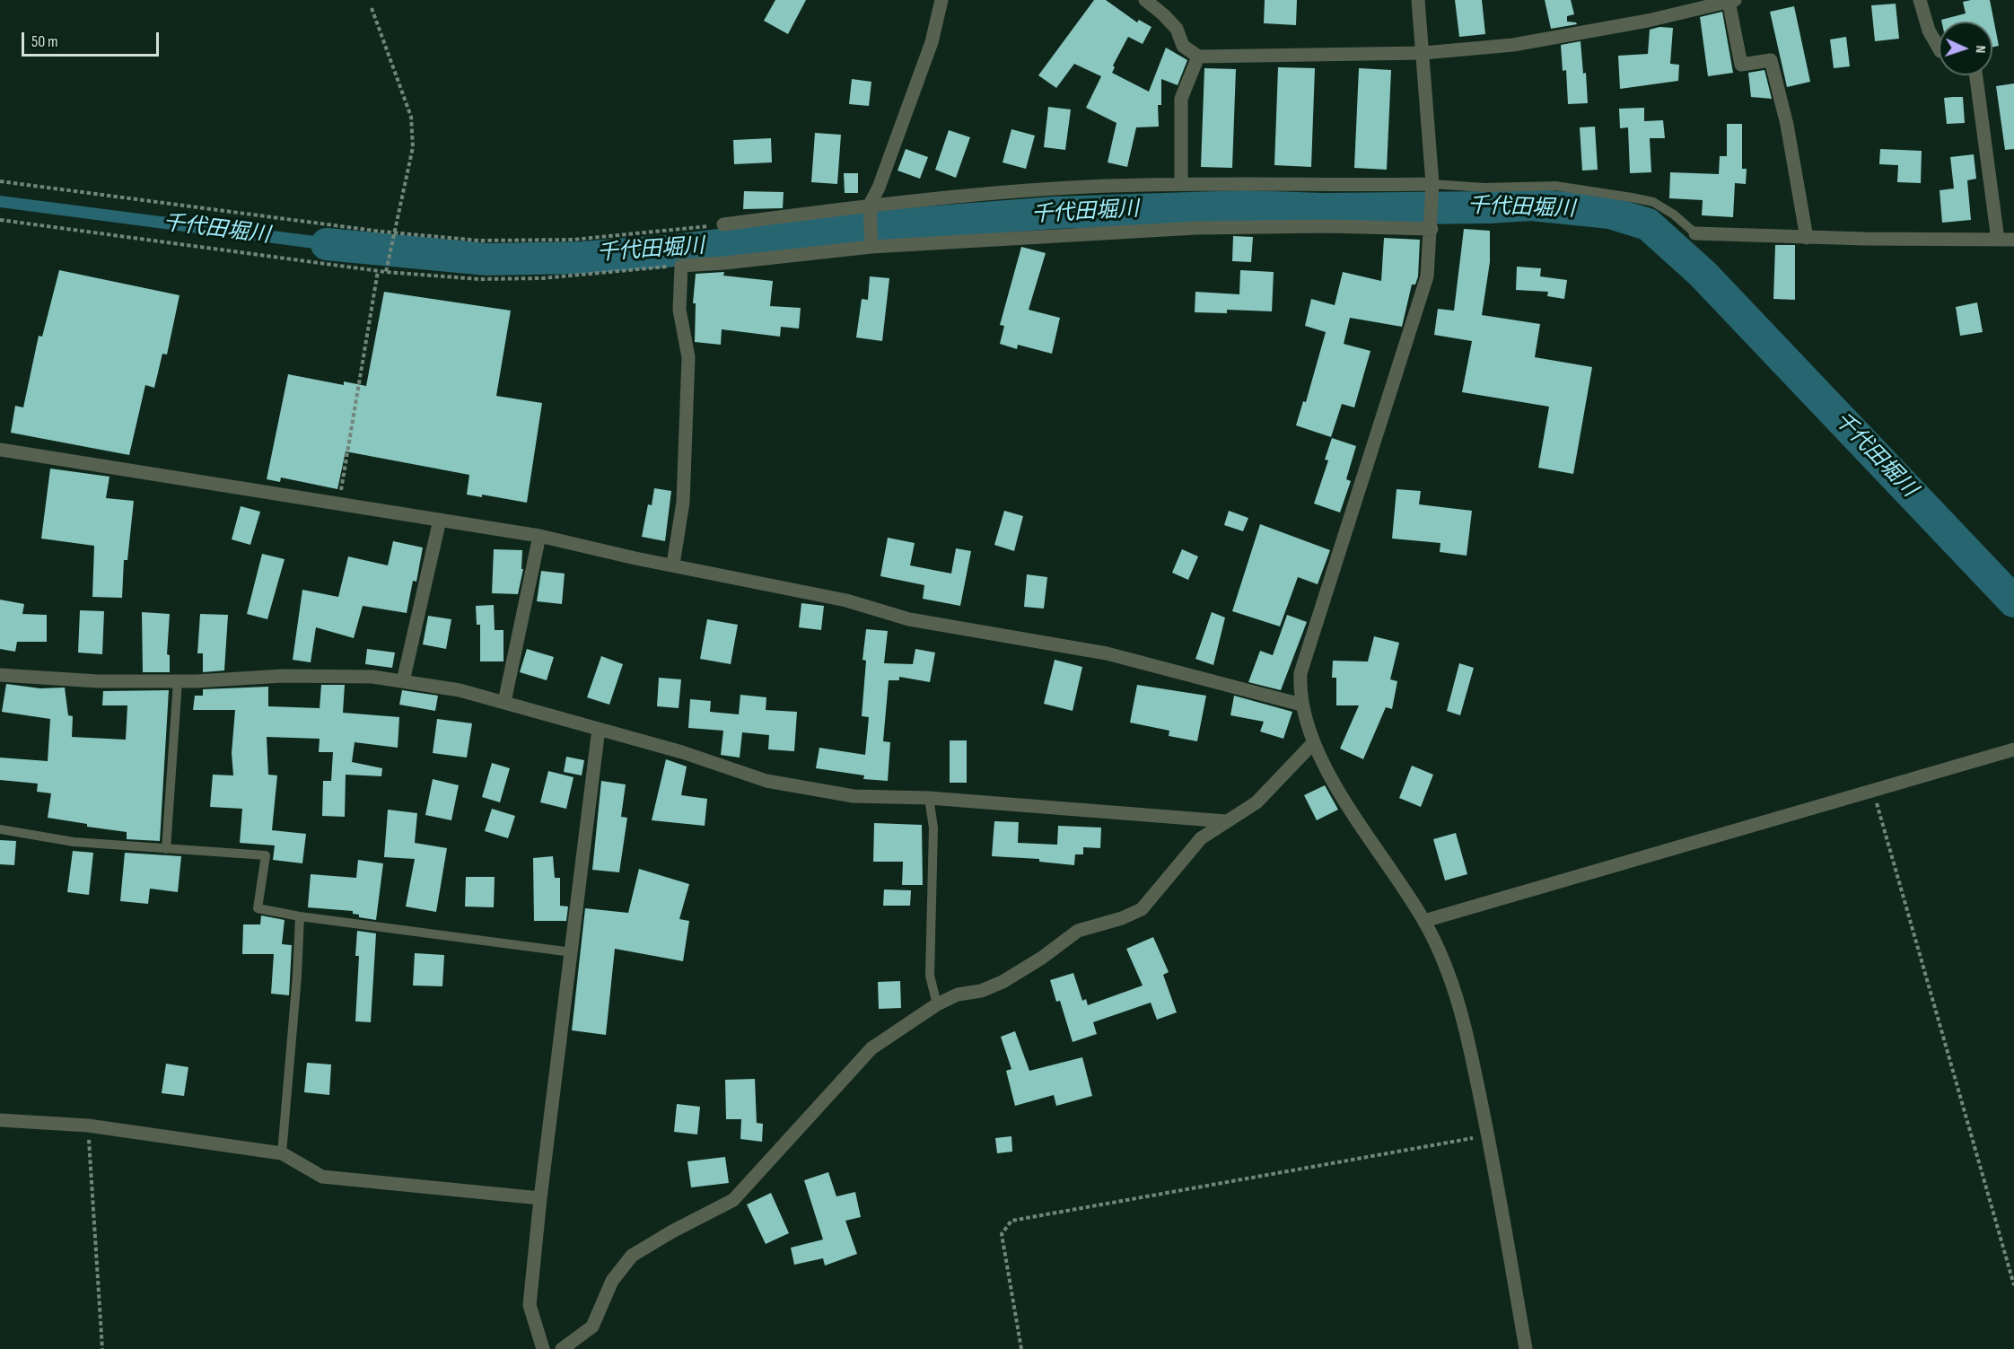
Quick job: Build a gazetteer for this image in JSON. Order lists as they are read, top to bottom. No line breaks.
{"water":["千代田堀川"],"scale_bar":"50 m","north":"right"}
